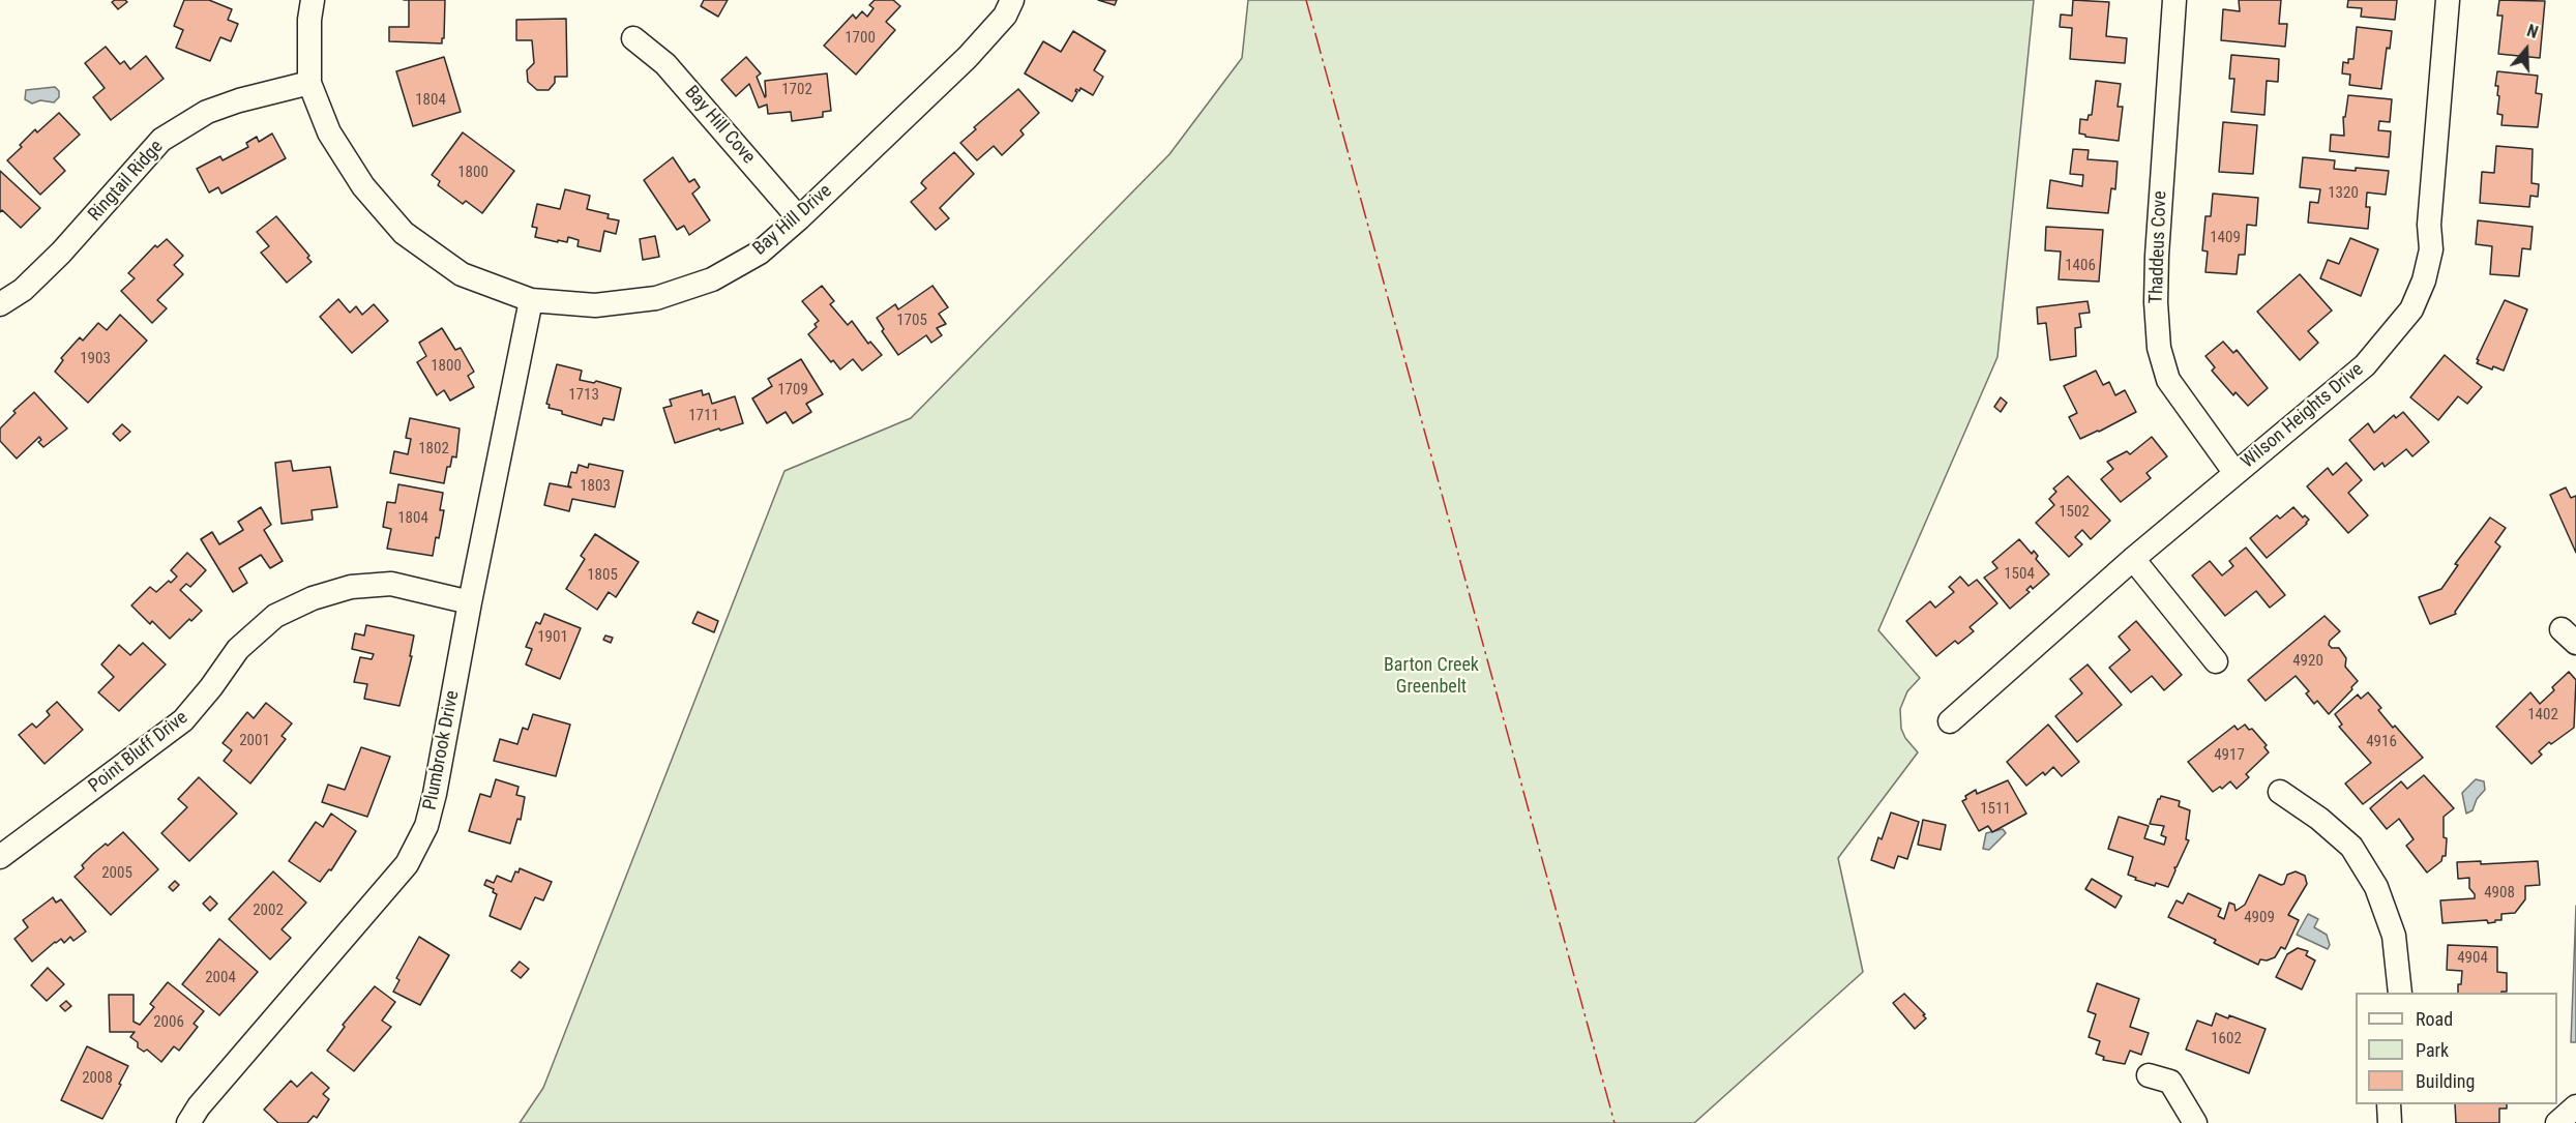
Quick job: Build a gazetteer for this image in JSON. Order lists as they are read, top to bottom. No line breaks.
{"streets":{"street":["Bay Hill Cove","Ringtail Ridge","Bay Hill Drive","Thaddeus Cove","Wilson Heights Drive","Plumbrook Drive","Point Bluff Drive"]},"crossings":[["Bay Hill Cove","Bay Hill Drive"],["Ringtail Ridge","Bay Hill Drive"],["Bay Hill Drive","Plumbrook Drive"],["Thaddeus Cove","Wilson Heights Drive"],["Plumbrook Drive","Point Bluff Drive"]],"parks":["Barton Creek Greenbelt"],"house_numbers":["1700","1702","1804","1800","1320","1409","1406","1705","1903","1800","1709","1713","1711","1802","1803","1502","1804","1504","1805","1901","4920","1402","2001","4916","4917","1511","2005","4908","2002","4909","4904","2004","2006","1602","2008"],"legend":["Road","Park","Building"],"north":"top"}
